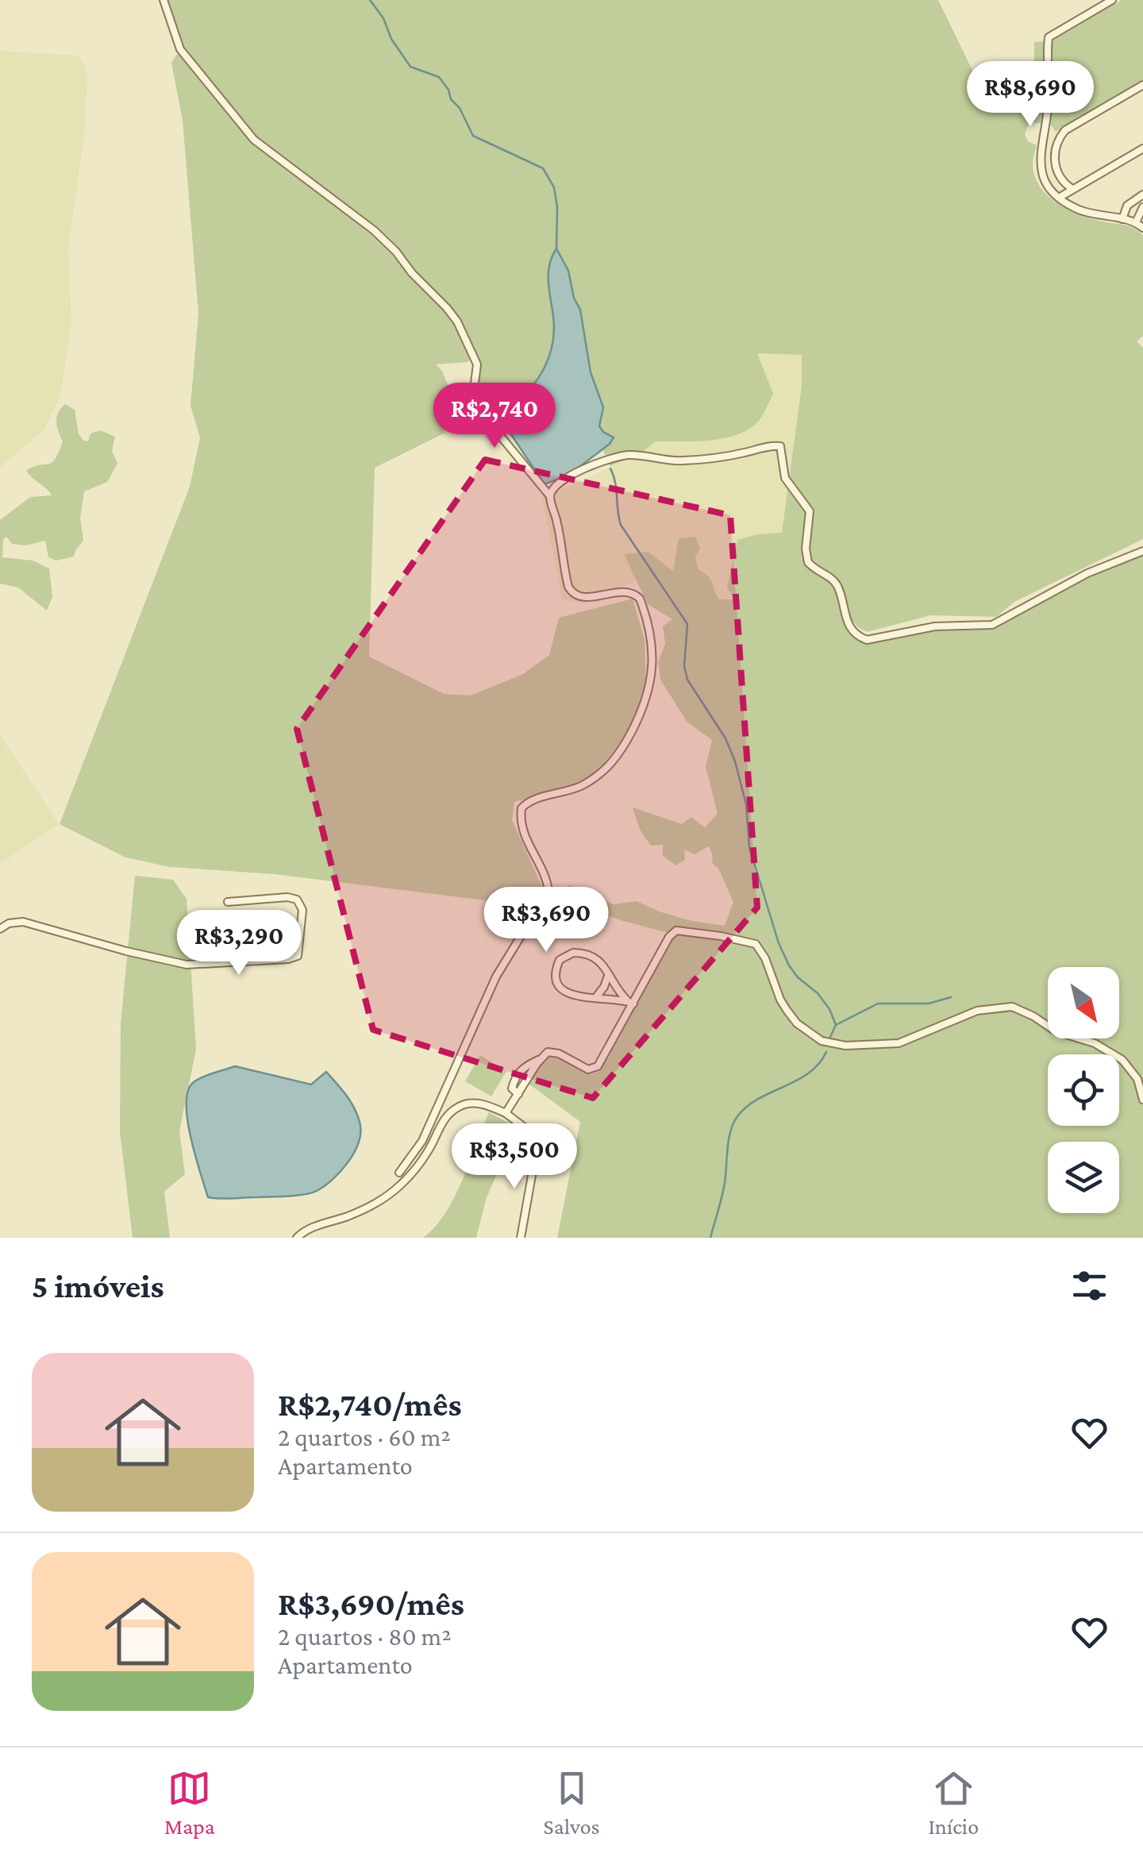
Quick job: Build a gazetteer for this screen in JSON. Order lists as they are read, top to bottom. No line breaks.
{"north":"bottom right","page":{"price":["R$8,690","R$2,740","R$3,690","R$3,290","R$3,500"],"heading":"5 imóveis","list":[{"name":"R$2,740/mês","note":"2 quartos · 60 m² · Apartamento"},{"name":"R$3,690/mês","note":"2 quartos · 80 m² · Apartamento"}],"tabs":["Mapa","Salvos","Início"]}}
